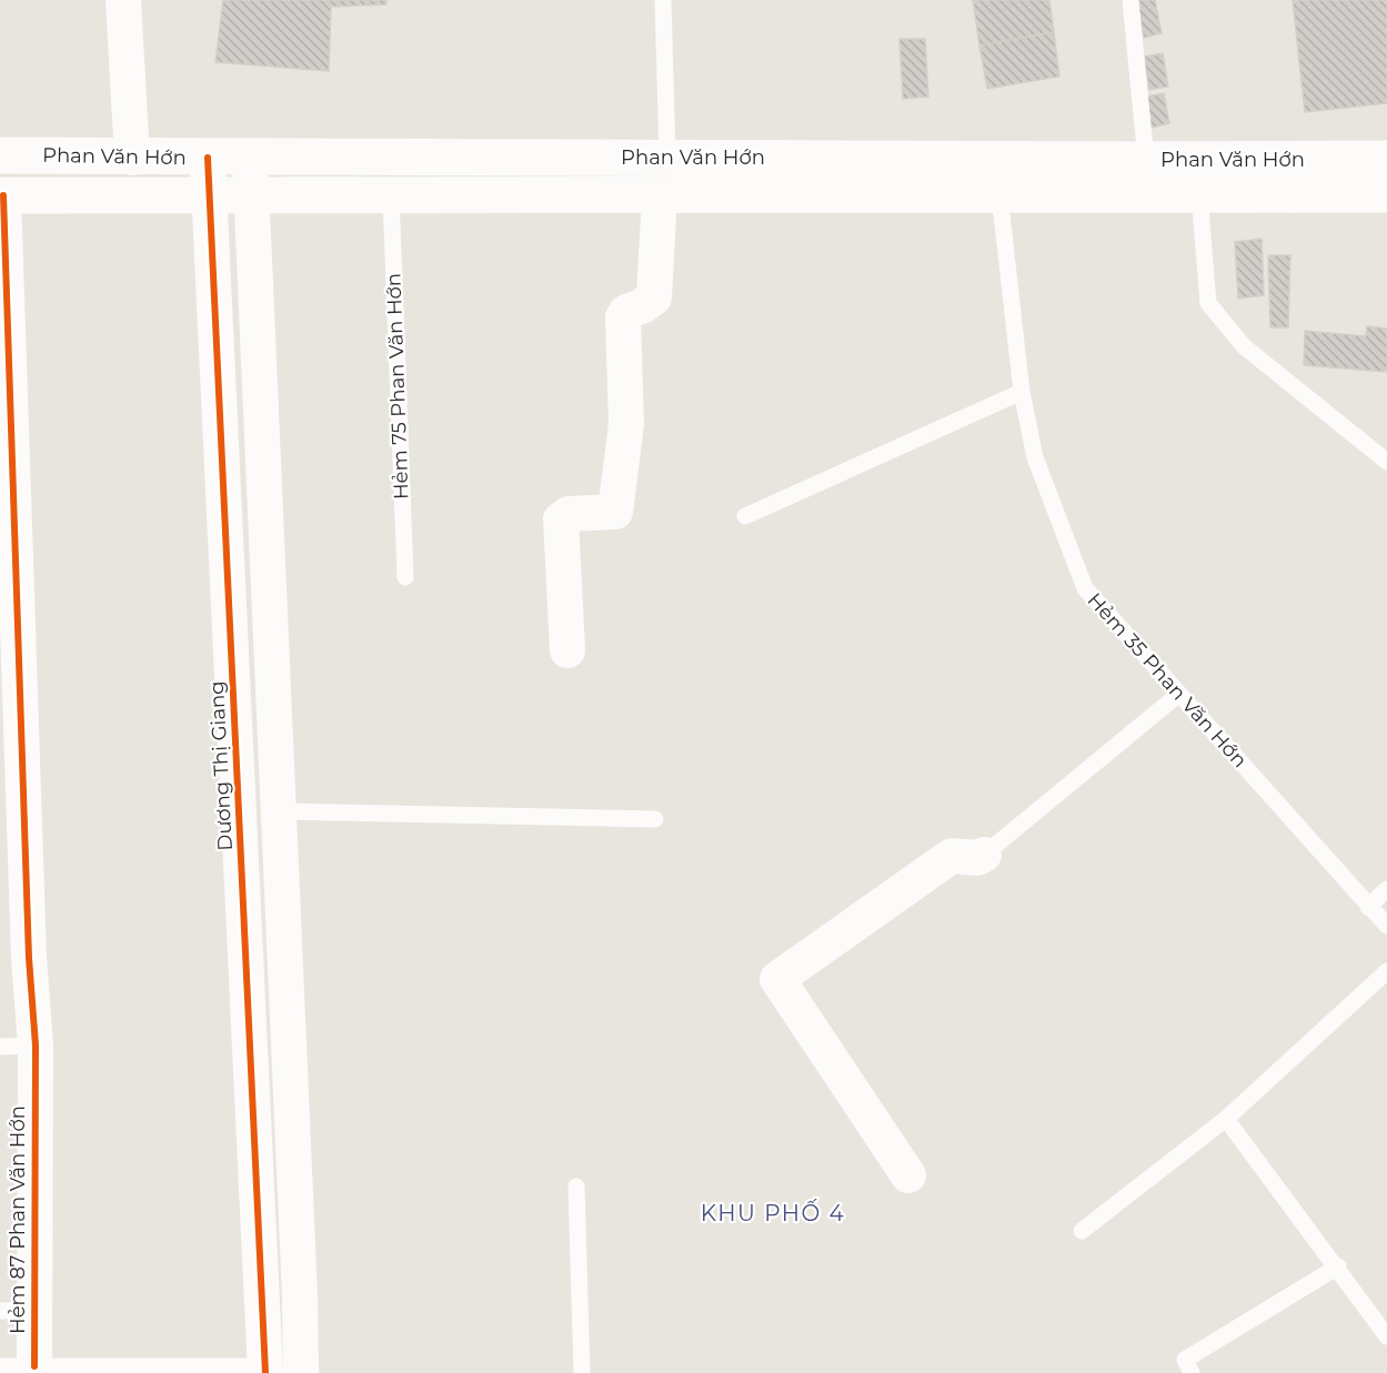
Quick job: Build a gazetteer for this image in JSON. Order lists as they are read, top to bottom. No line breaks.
{"streets":{"main road":["Phan Văn Hớn"],"street":["Dương Thị Giang","Hẻm 87 Phan Văn Hớn"],"lane":["Hẻm 75 Phan Văn Hớn","Hẻm 35 Phan Văn Hớn"]},"crossings":[["Phan Văn Hớn","Hẻm 75 Phan Văn Hớn"],["Phan Văn Hớn","Hẻm 35 Phan Văn Hớn"],["Phan Văn Hớn","Dương Thị Giang"],["Phan Văn Hớn","Hẻm 87 Phan Văn Hớn"]],"districts":["KHU PHỐ 4"]}
